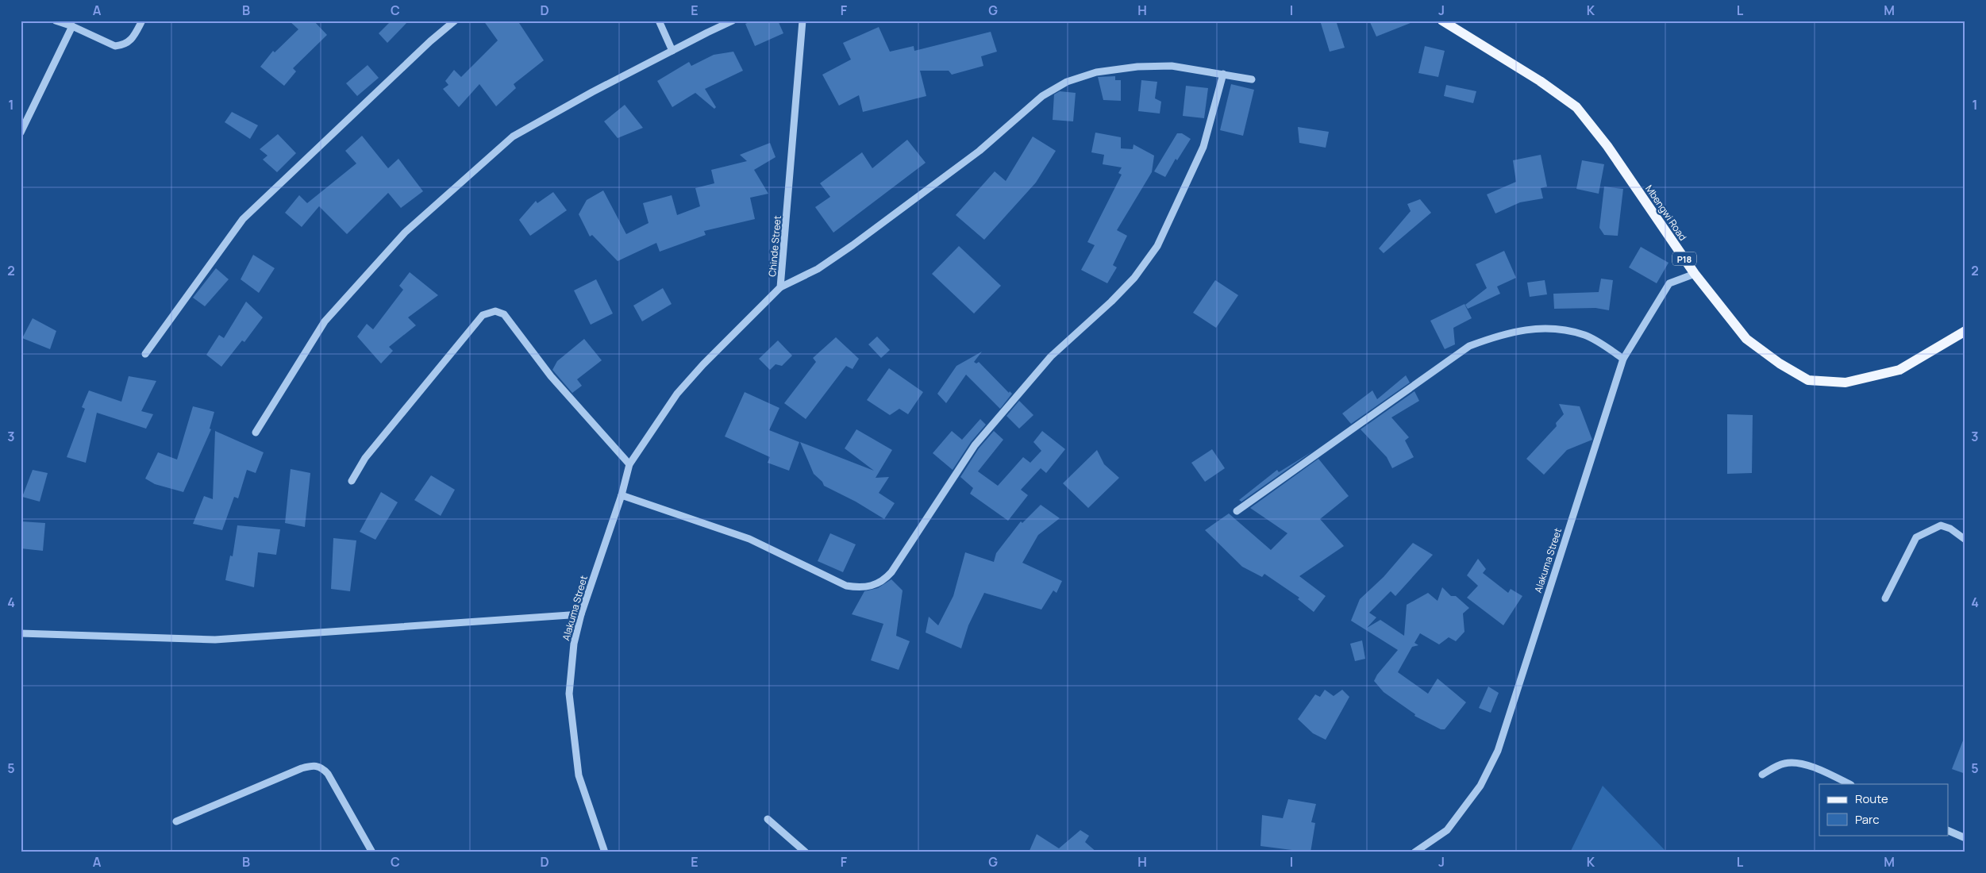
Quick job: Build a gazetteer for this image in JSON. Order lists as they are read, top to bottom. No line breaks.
{"streets":{"main road":["Mbengwi Road","P18"],"street":["Chinde Street","Alakuma Street"]},"crossings":[["Mbengwi Road","Alakuma Street"],["Chinde Street","Alakuma Street"]],"legend":["Route","Parc"],"grid":{"columns":["A","B","C","D","E","F","G","H","I","J","K","L","M"],"rows":["1","2","3","4","5"]}}
